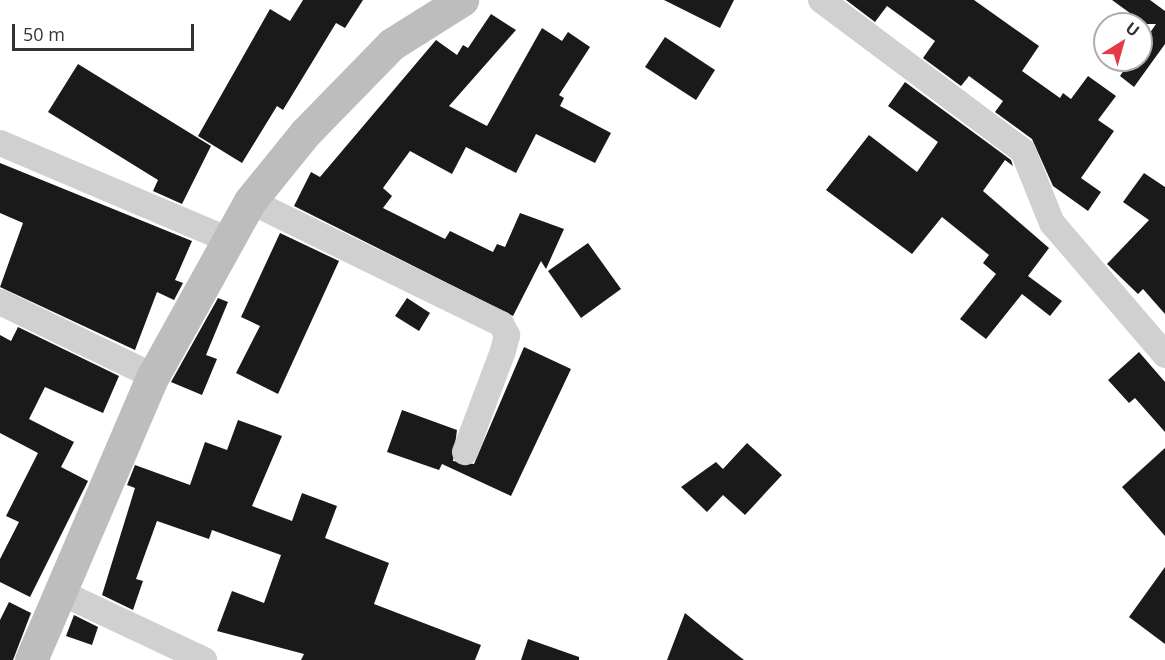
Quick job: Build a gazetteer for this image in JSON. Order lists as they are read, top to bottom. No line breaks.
{"scale_bar":"50 m","north":"top right"}
